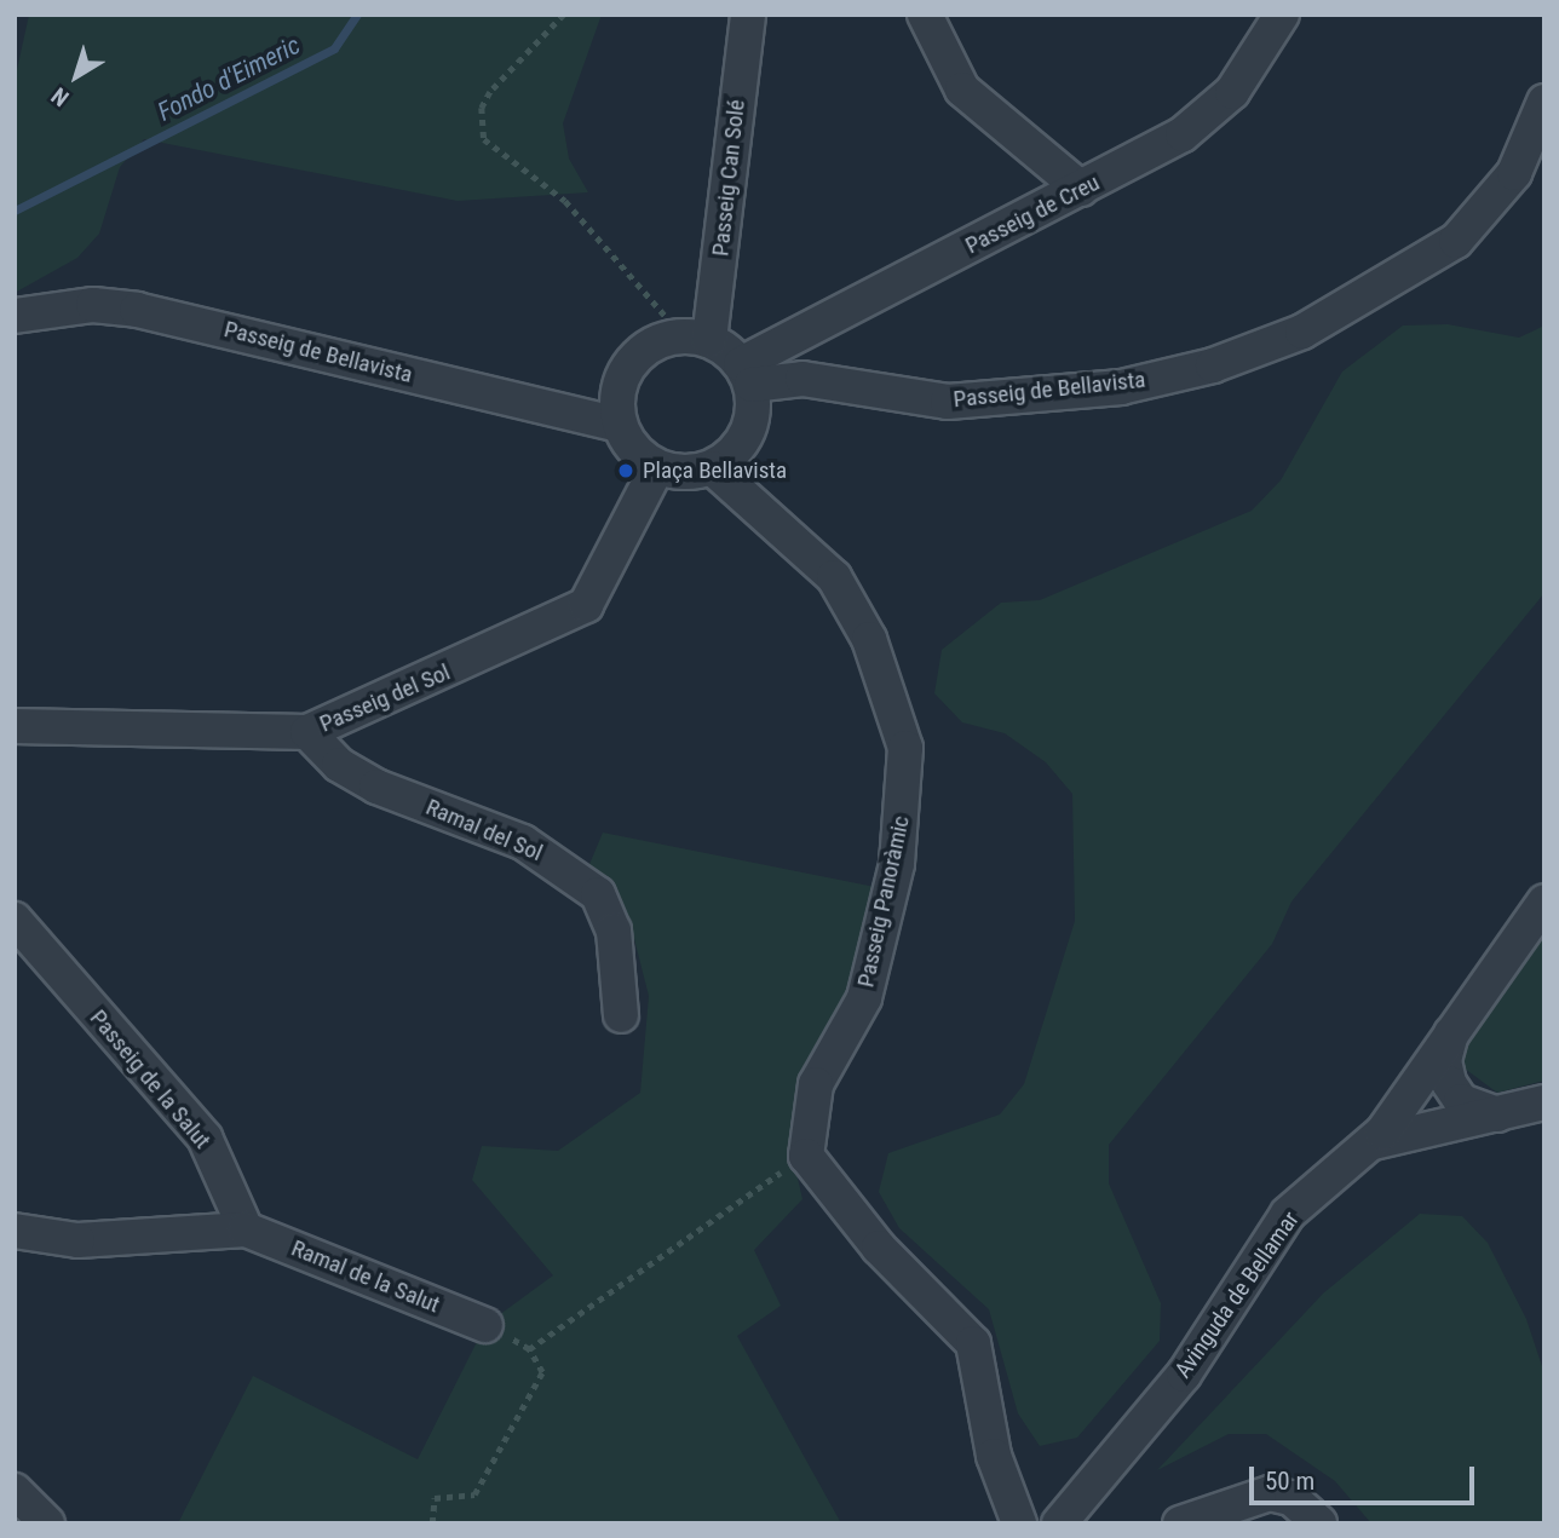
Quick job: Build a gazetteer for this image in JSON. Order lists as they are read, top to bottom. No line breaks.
{"streets":{"street":["Passeig Can Solé","Passeig de Creu","Passeig de Bellavista","Passeig del Sol","Ramal del Sol","Passeig Panoràmic","Passeig de la Salut","Ramal de la Salut","Avinguda de Bellamar"]},"crossings":[["Passeig Can Solé","Passeig de Creu"],["Passeig Can Solé","Passeig de Bellavista"],["Passeig Can Solé","Passeig del Sol"],["Passeig Can Solé","Passeig Panoràmic"],["Passeig de Creu","Passeig de Bellavista"],["Passeig de Creu","Passeig del Sol"],["Passeig de Creu","Passeig Panoràmic"],["Passeig de Bellavista","Passeig del Sol"],["Passeig de Bellavista","Passeig Panoràmic"],["Passeig del Sol","Ramal del Sol"],["Passeig del Sol","Passeig Panoràmic"],["Passeig de la Salut","Ramal de la Salut"]],"water":["Fondo d'Eimeric"],"places":["Plaça Bellavista"],"scale_bar":"50 m","north":"bottom left"}
